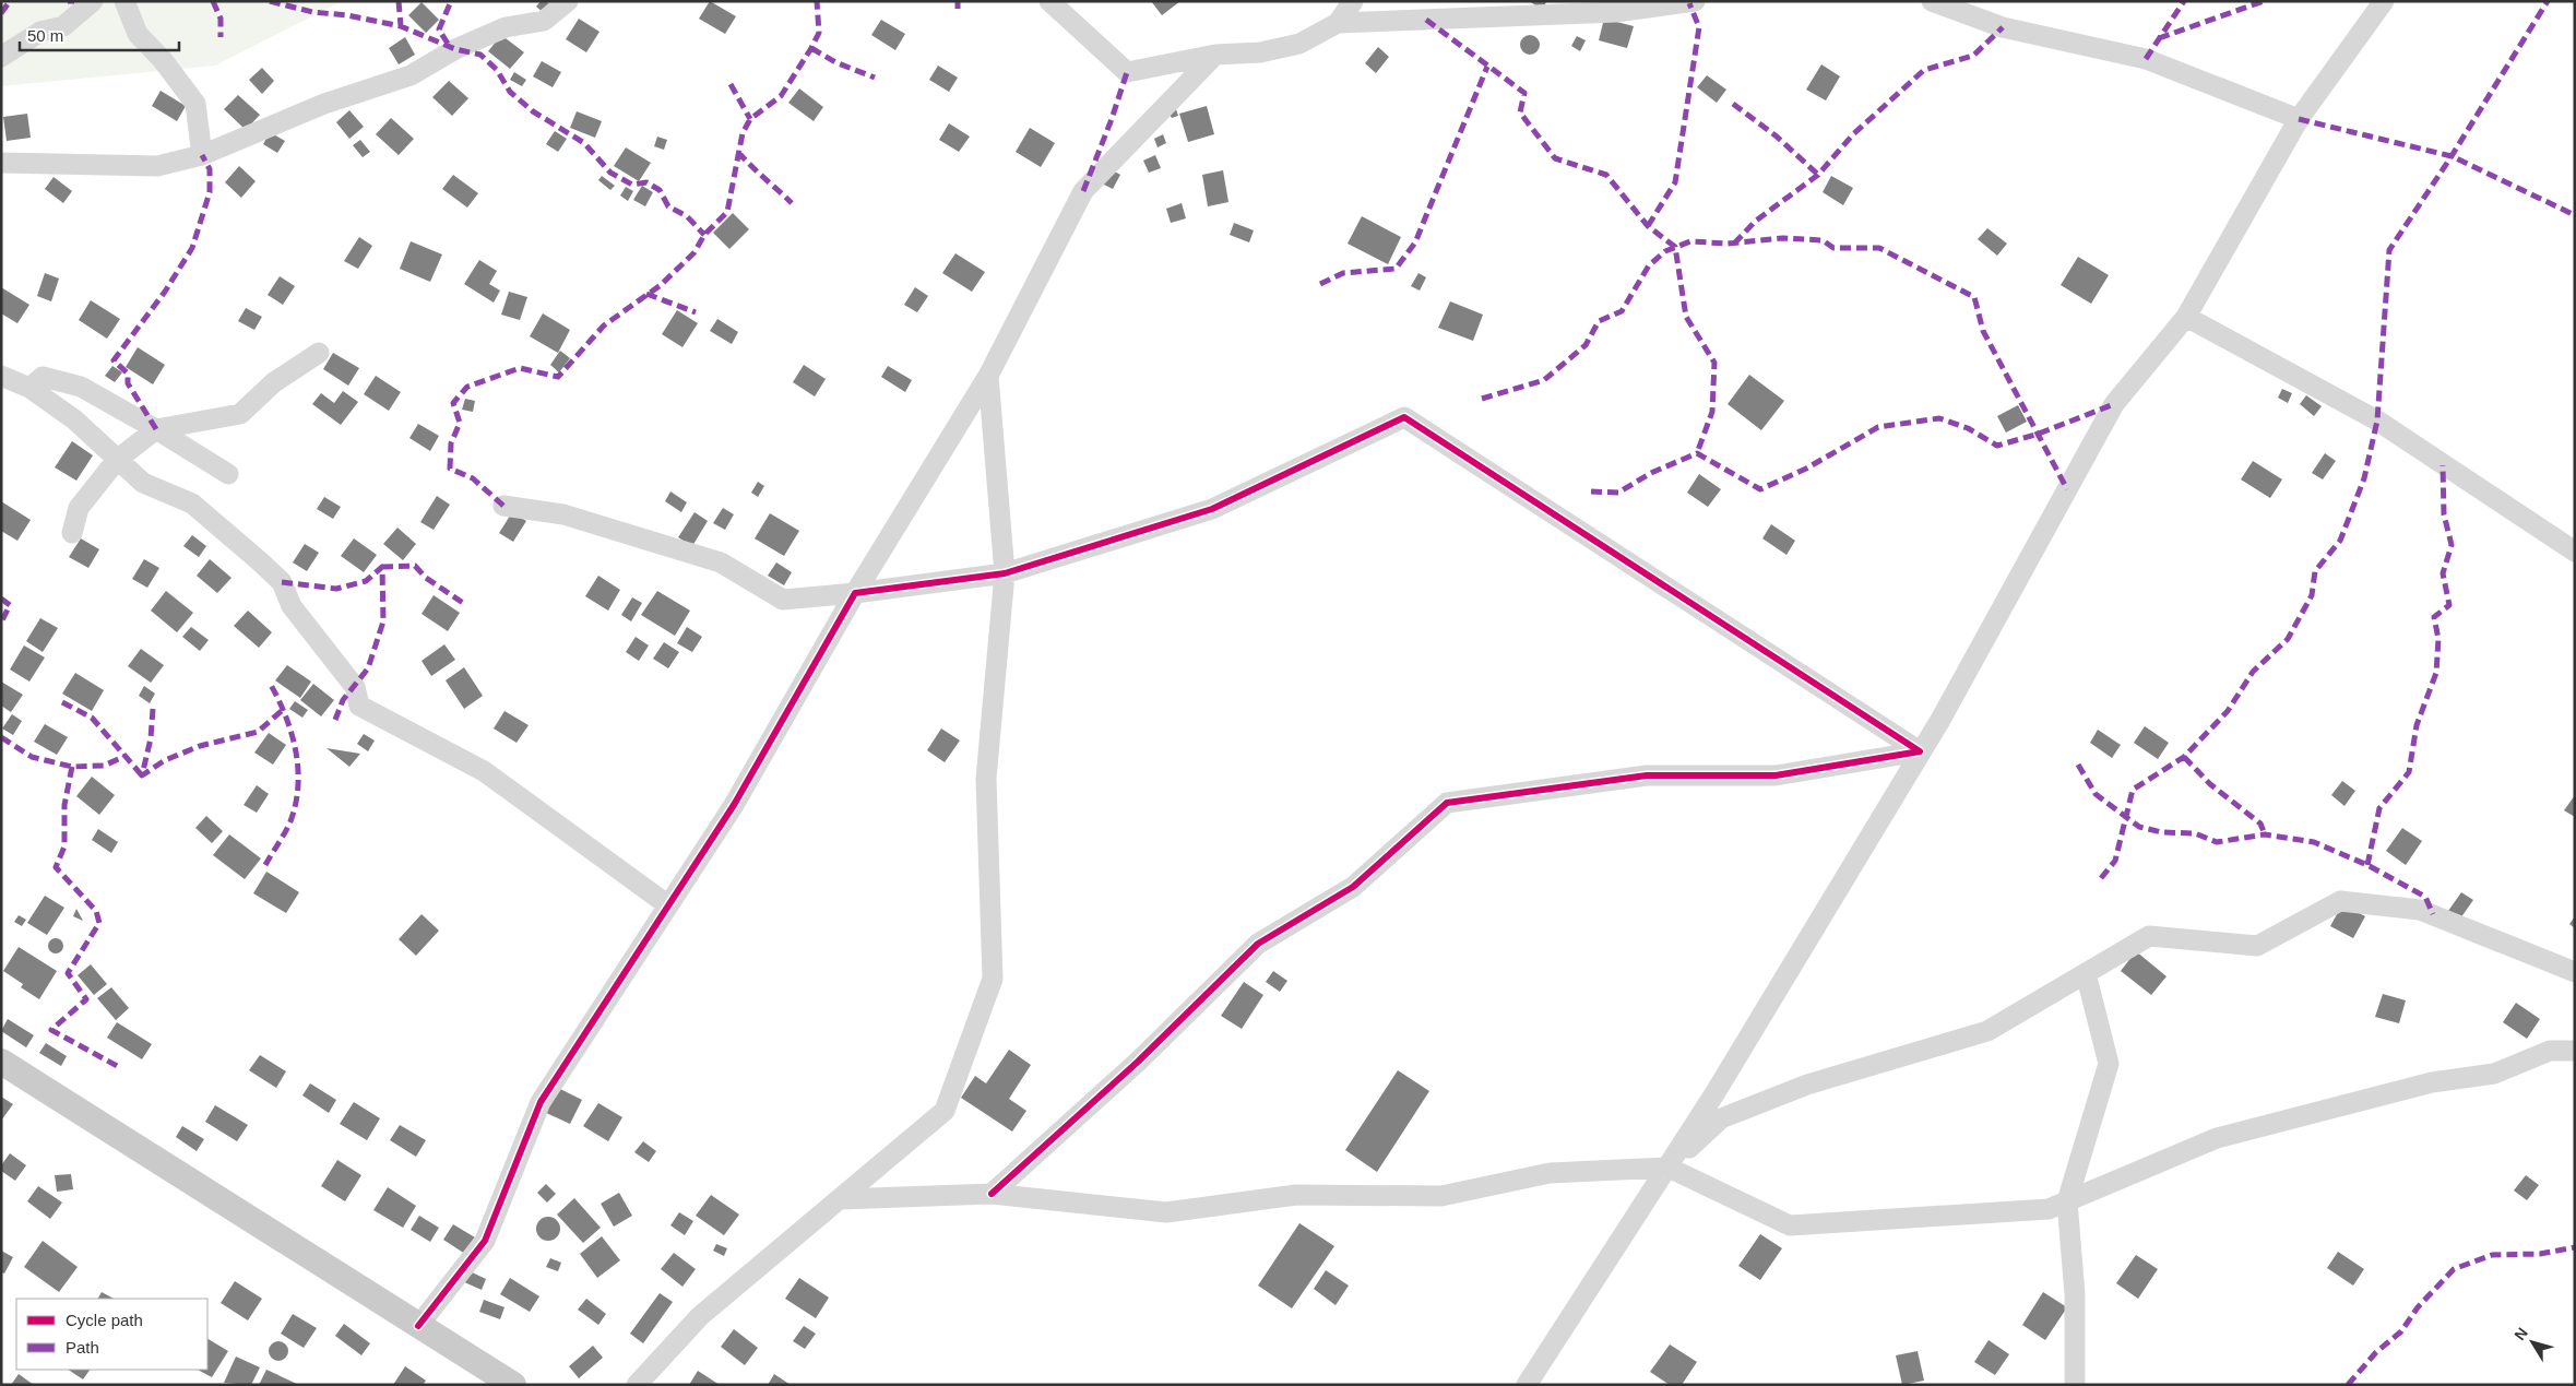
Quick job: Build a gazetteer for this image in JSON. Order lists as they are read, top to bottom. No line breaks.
{"legend":["Cycle path","Path"],"scale_bar":"50 m","north":"top left"}
